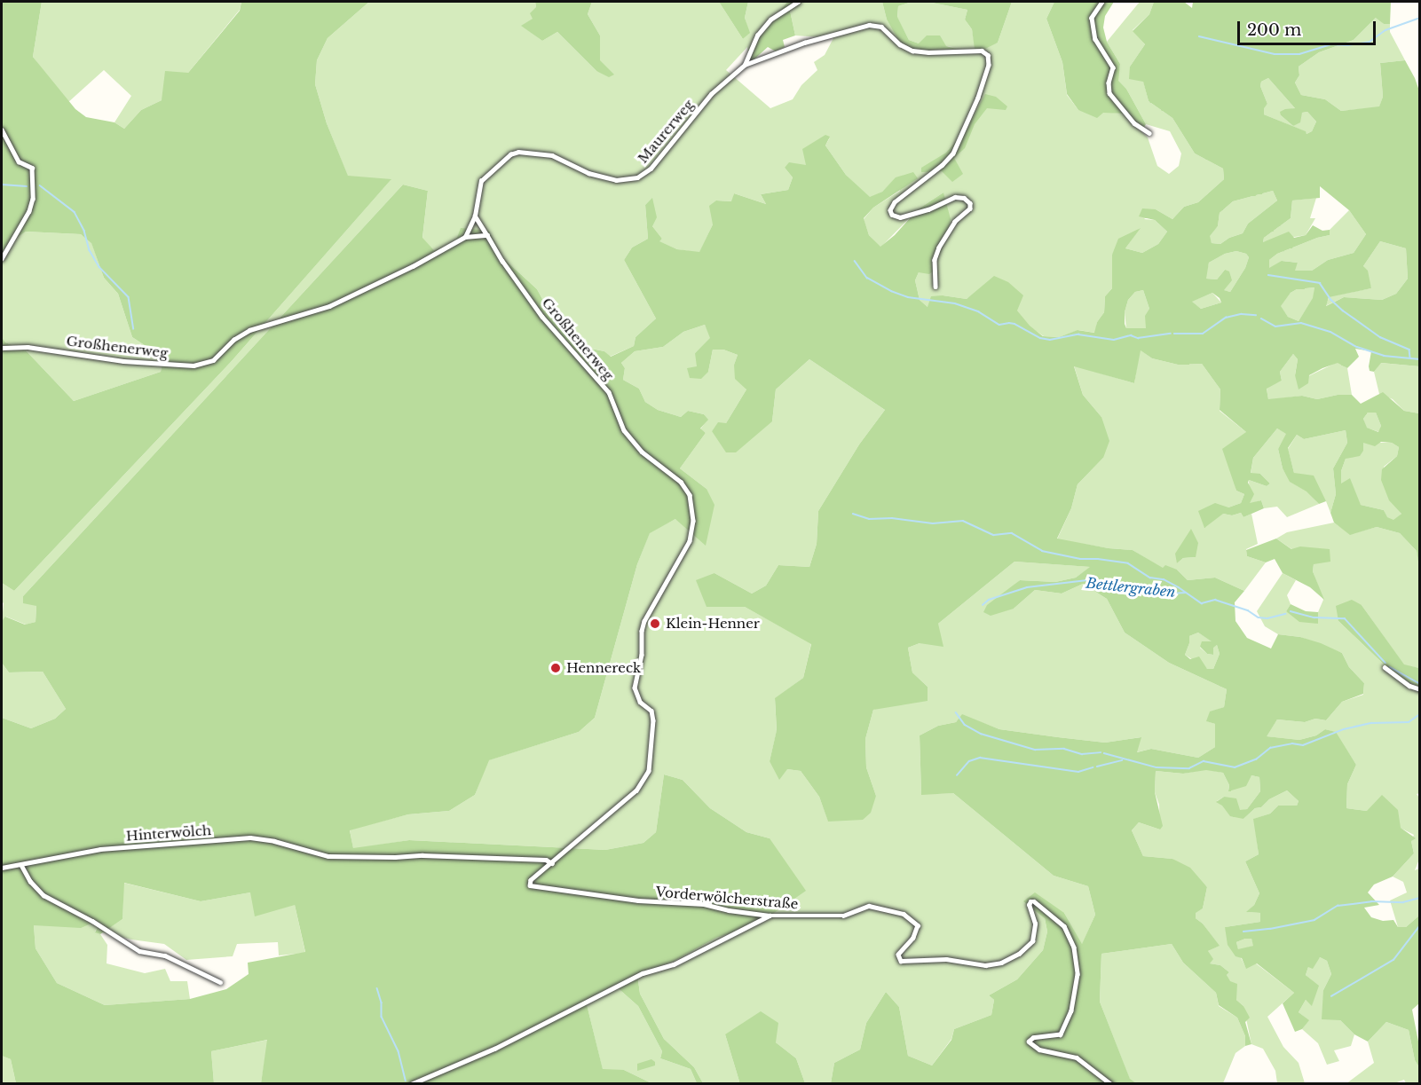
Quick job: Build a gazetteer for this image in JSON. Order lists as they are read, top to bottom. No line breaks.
{"streets":{"street":["Maurerweg","Großhenerweg","Hinterwölch","Vorderwölcherstraße"]},"crossings":[["Maurerweg","Großhenerweg"],["Großhenerweg","Hinterwölch"],["Großhenerweg","Vorderwölcherstraße"],["Hinterwölch","Vorderwölcherstraße"]],"water":["Bettlergraben"],"places":["Klein-Henner","Hennereck"],"scale_bar":"200 m"}
